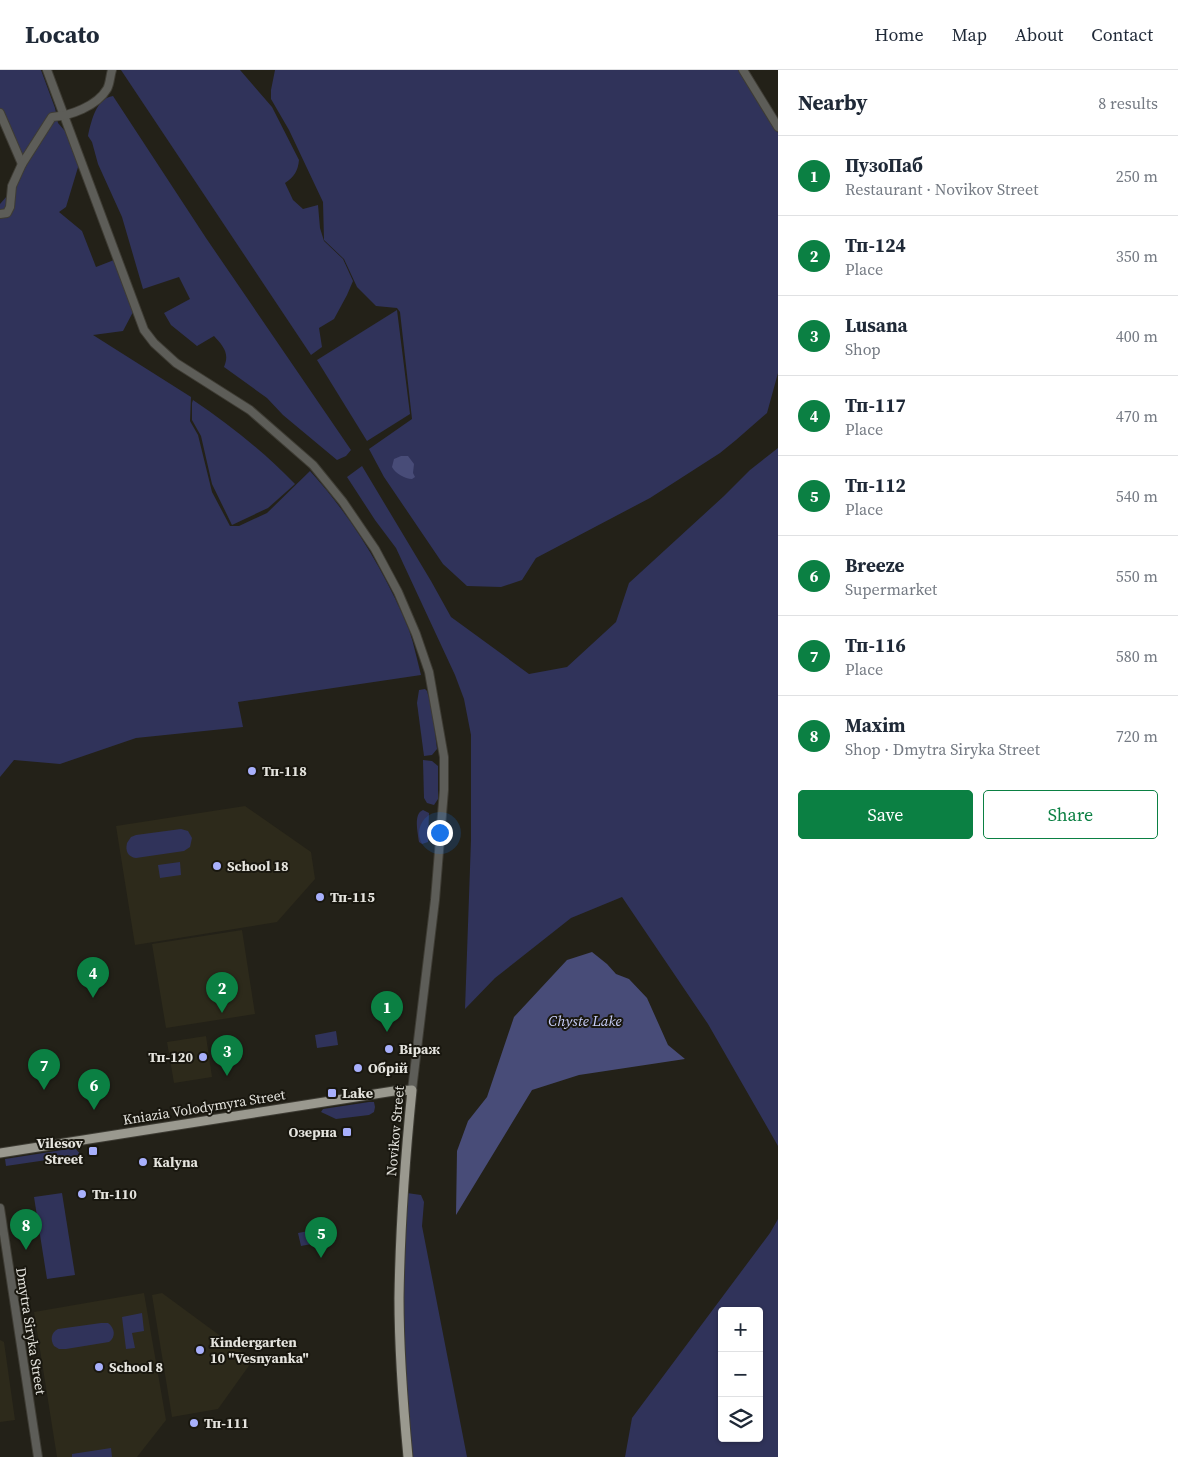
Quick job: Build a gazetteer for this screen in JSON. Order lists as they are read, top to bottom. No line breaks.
{"streets":{"main road":["Kniazia Volodymyra Street","Novikov Street"],"street":["Dmytra Siryka Street"]},"crossings":[["Kniazia Volodymyra Street","Novikov Street"]],"water":["Chyste Lake"],"places":{"other":["Тп-118","School 18","Тп-115","Віраж","Тп-120","Обрiй","Kalyna","Тп-110","Kindergarten 10 \"Vesnyanka\"","School 8","Тп-111"],"transit":["Lake","Озерна","Vilesov Street"]},"page":{"header":"Locato","nav":["Home","Map","About","Contact"],"heading":["Nearby","8 results"],"list":[{"mark":"1","name":"ПузоПаб","note":"Restaurant · Novikov Street","value":"250 m"},{"mark":"2","name":"Тп-124","note":"Place","value":"350 m"},{"mark":"3","name":"Lusana","note":"Shop","value":"400 m"},{"mark":"4","name":"Тп-117","note":"Place","value":"470 m"},{"mark":"5","name":"Тп-112","note":"Place","value":"540 m"},{"mark":"6","name":"Breeze","note":"Supermarket","value":"550 m"},{"mark":"7","name":"Тп-116","note":"Place","value":"580 m"},{"mark":"8","name":"Maxim","note":"Shop · Dmytra Siryka Street","value":"720 m"}],"buttons":["Save","Share"],"pins":["4","2","1","3","7","6","8","5"],"map_buttons":["+","−"]}}
